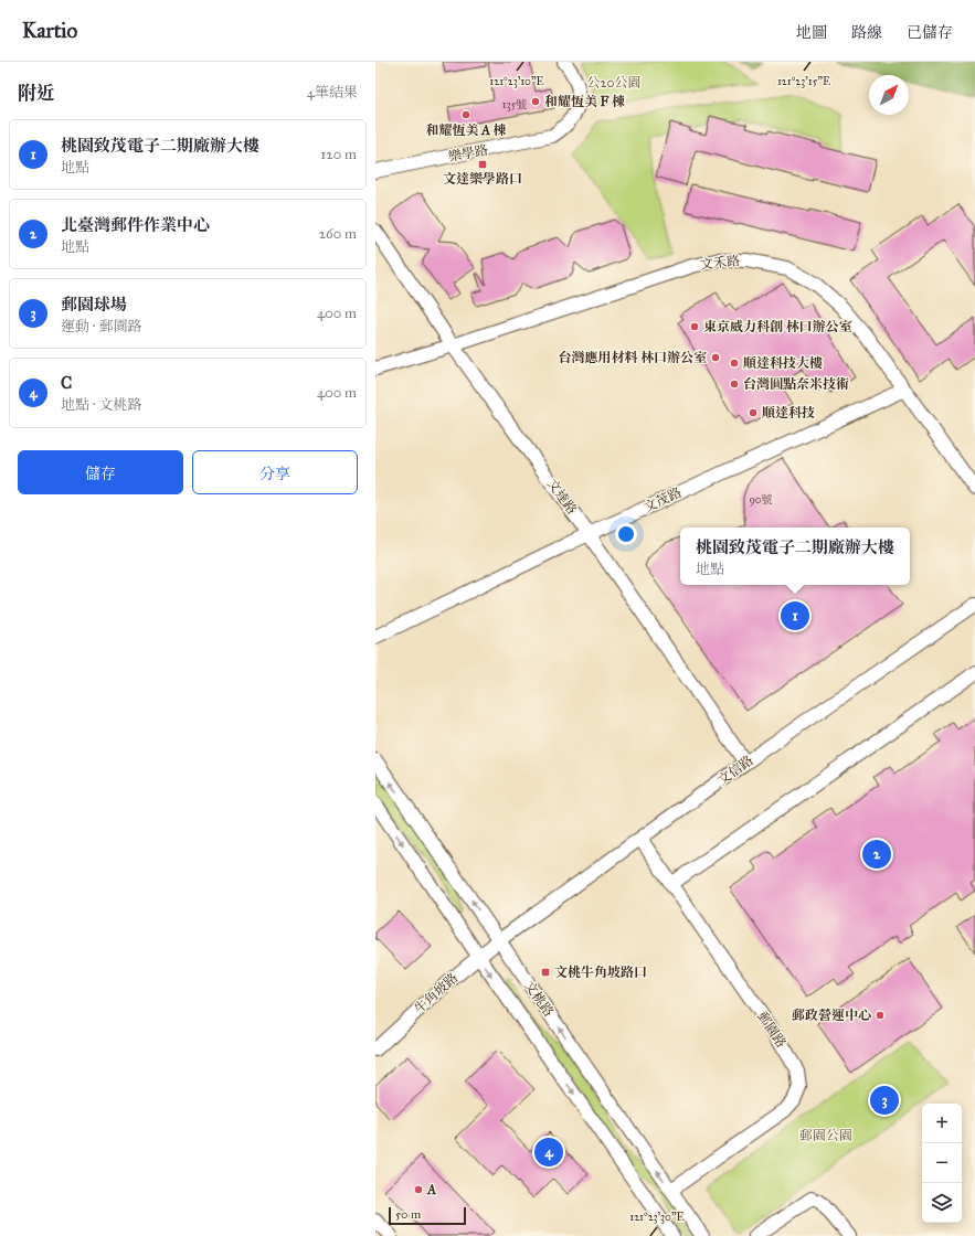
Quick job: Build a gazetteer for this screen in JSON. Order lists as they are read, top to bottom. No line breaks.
{"streets":{"street":["樂學路","文禾路","文達路","文茂路","文信路","牛角坡路","文桃路","郵園路"]},"crossings":[["文禾路","文達路"],["文禾路","文茂路"],["文達路","文茂路"],["文達路","文信路"],["文信路","牛角坡路"],["文信路","文桃路"],["文信路","郵園路"],["牛角坡路","文桃路"],["文桃路","郵園路"]],"parks":["公20公園","郵園公園"],"places":{"other":["和耀恆美 F 棟","和耀恆美 A 棟","東京威力科創 林口辦公室","台灣應用材料 林口辦公室","順達科技大樓","台灣圓點奈米技術","順達科技","郵政營運中心","A"],"transit":["文達樂學路口","文桃牛角坡路口"]},"house_numbers":["135號","90號"],"scale_bar":"50 m","north":"top right","page":{"header":"Kartio","nav":["地圖","路線","已儲存"],"heading":["附近","4筆結果"],"list":[{"mark":"1","name":"桃園致茂電子二期廠辦大樓","note":"地點","value":"120 m"},{"mark":"2","name":"北臺灣郵件作業中心","note":"地點","value":"260 m"},{"mark":"3","name":"郵園球場","note":"運動 · 郵園路","value":"400 m"},{"mark":"4","name":"C","note":"地點 · 文桃路","value":"400 m"}],"buttons":["儲存","分享"],"popup":["桃園致茂電子二期廠辦大樓","地點"],"pins":["1","2","3","4"],"map_buttons":["+","−"],"scale":"50 m"},"coordinates":["121°23'10\"E","121°23'15\"E","121°23'30\"E"]}
